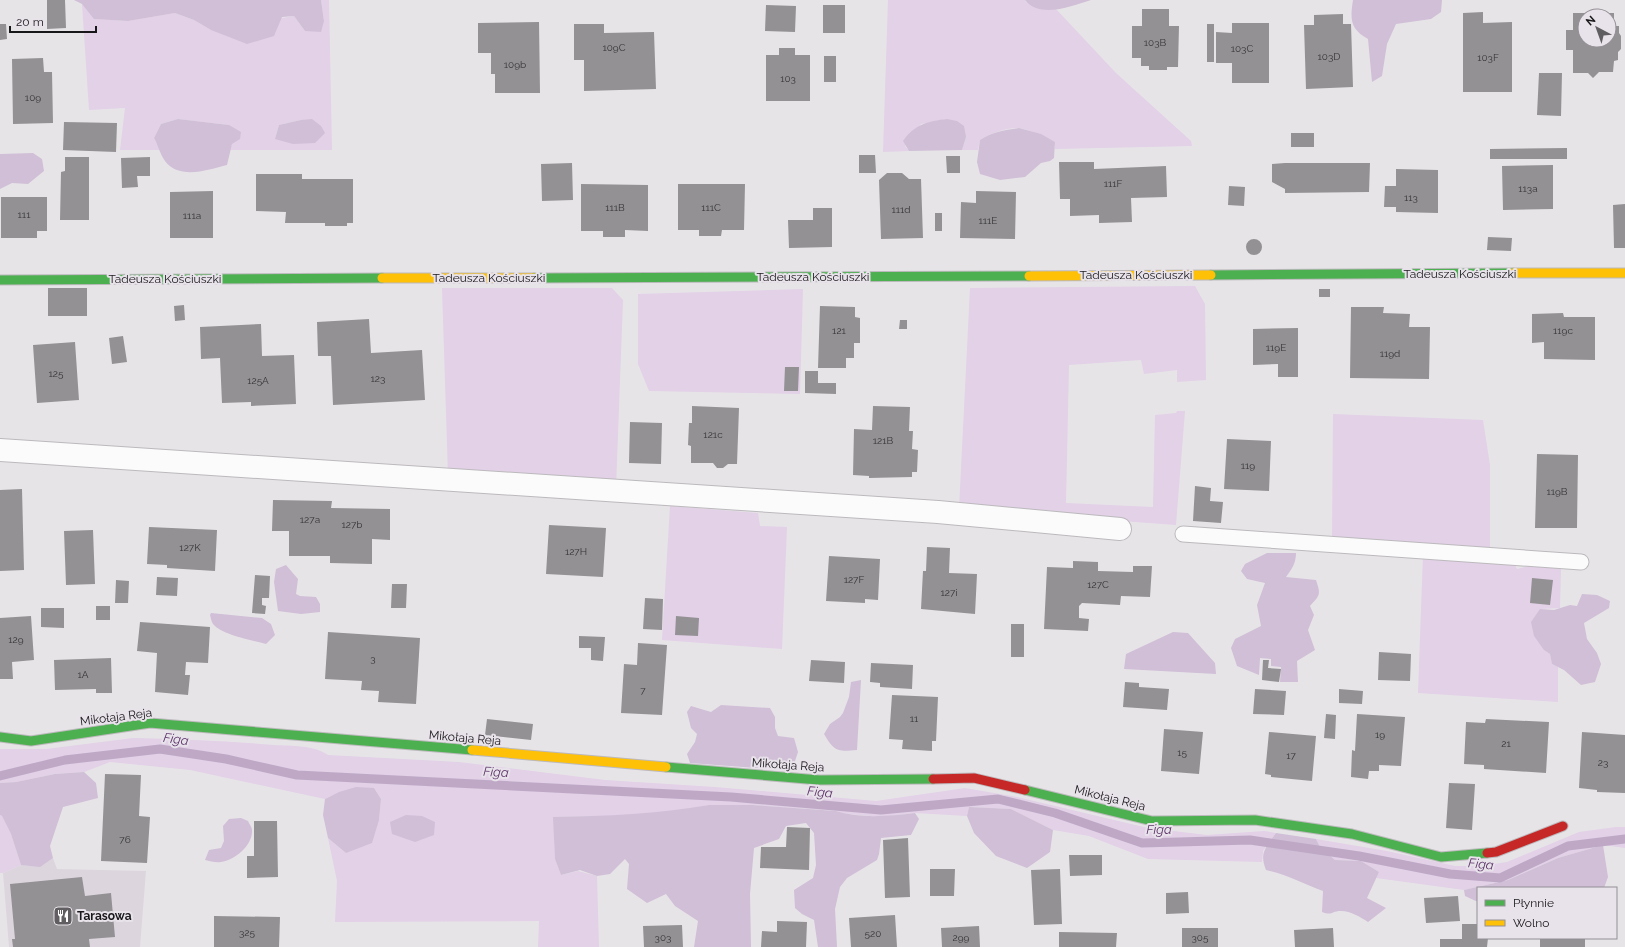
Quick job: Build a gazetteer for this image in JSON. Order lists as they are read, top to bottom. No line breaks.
{"streets":{"street":["Tadeusza Kościuszki","Mikołaja Reja"]},"water":["Figa"],"places":{"restaurant":["Tarasowa"]},"house_numbers":["103B","109C","103C","103D","103F","109b","103","109","111F","113a","113","111B","111C","111d","111","111a","111E","121","119c","119E","119d","125","123","125A","121c","121B","119","119B","127a","127b","127K","127H","127F","127C","127i","129","3","1A","7","11","19","21","15","17","23","76","325","520","303","299","305"],"legend":["Płynnie","Wolno"],"scale_bar":"20 m","north":"top left"}
